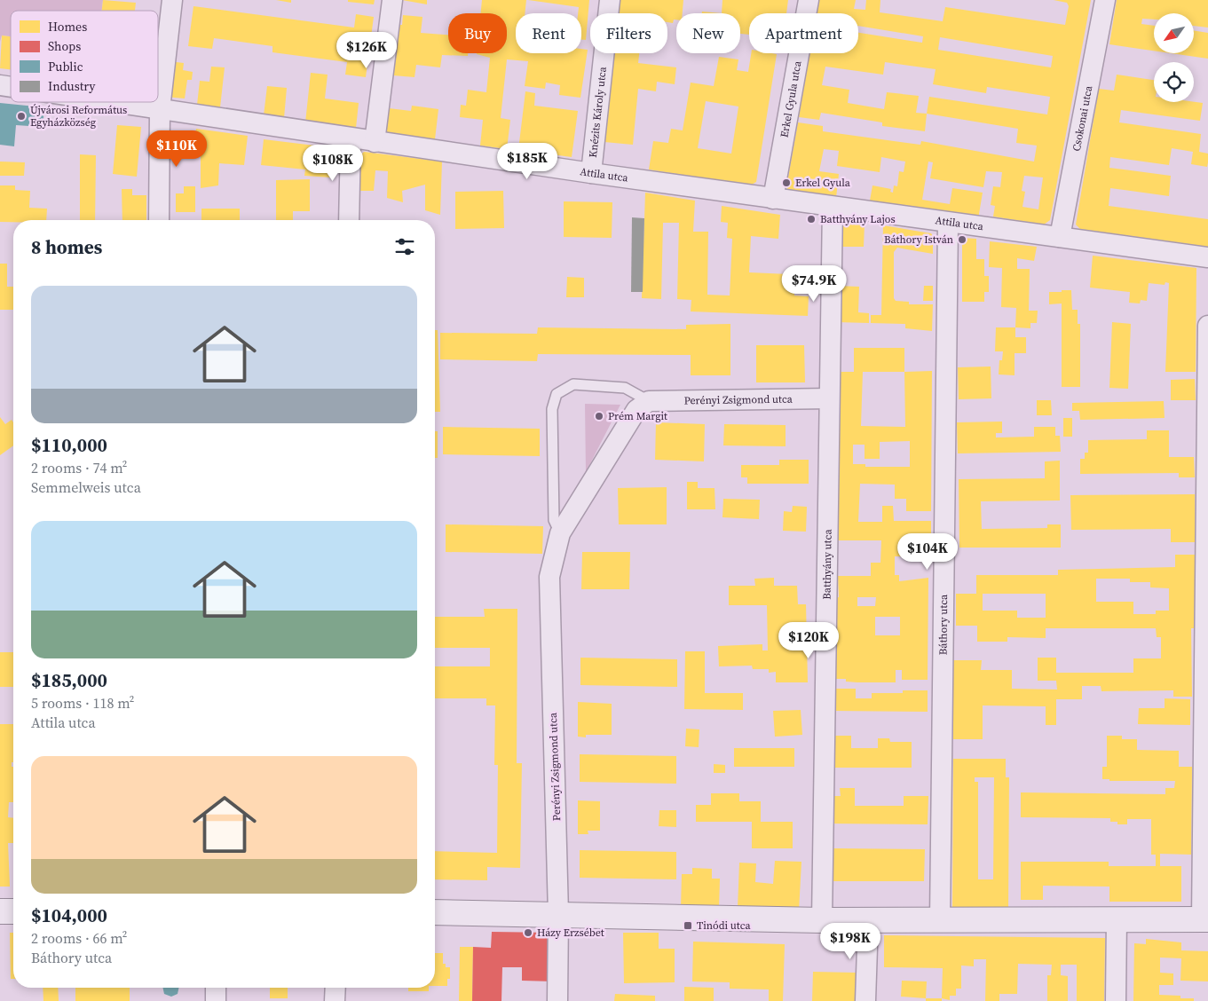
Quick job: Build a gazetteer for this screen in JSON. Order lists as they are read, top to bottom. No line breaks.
{"streets":{"street":["Erkel Gyula utca","Knézits Károly utca","Csokonai utca","Attila utca","Perényi Zsigmond utca","Batthyány utca","Báthory utca"]},"crossings":[["Erkel Gyula utca","Attila utca"],["Knézits Károly utca","Attila utca"],["Csokonai utca","Attila utca"],["Attila utca","Batthyány utca"],["Attila utca","Báthory utca"],["Perényi Zsigmond utca","Batthyány utca"]],"places":{"other":["Újvárosi Református Egyházközség","Erkel Gyula","Batthyány Lajos","Báthory István","Prém Margit","Házy Erzsébet"],"transit":["Tinódi utca"]},"legend":["Homes","Shops","Public","Industry"],"north":"bottom left","page":{"chip":["Buy","Rent","Filters","New","Apartment"],"price":["$126K","$110K","$185K","$108K","$74.9K","$104K","$120K","$198K"],"heading":"8 homes","list":[{"name":"$110,000","note":"2 rooms · 74 m² · Semmelweis utca"},{"name":"$185,000","note":"5 rooms · 118 m² · Attila utca"},{"name":"$104,000","note":"2 rooms · 66 m² · Báthory utca"}]}}
